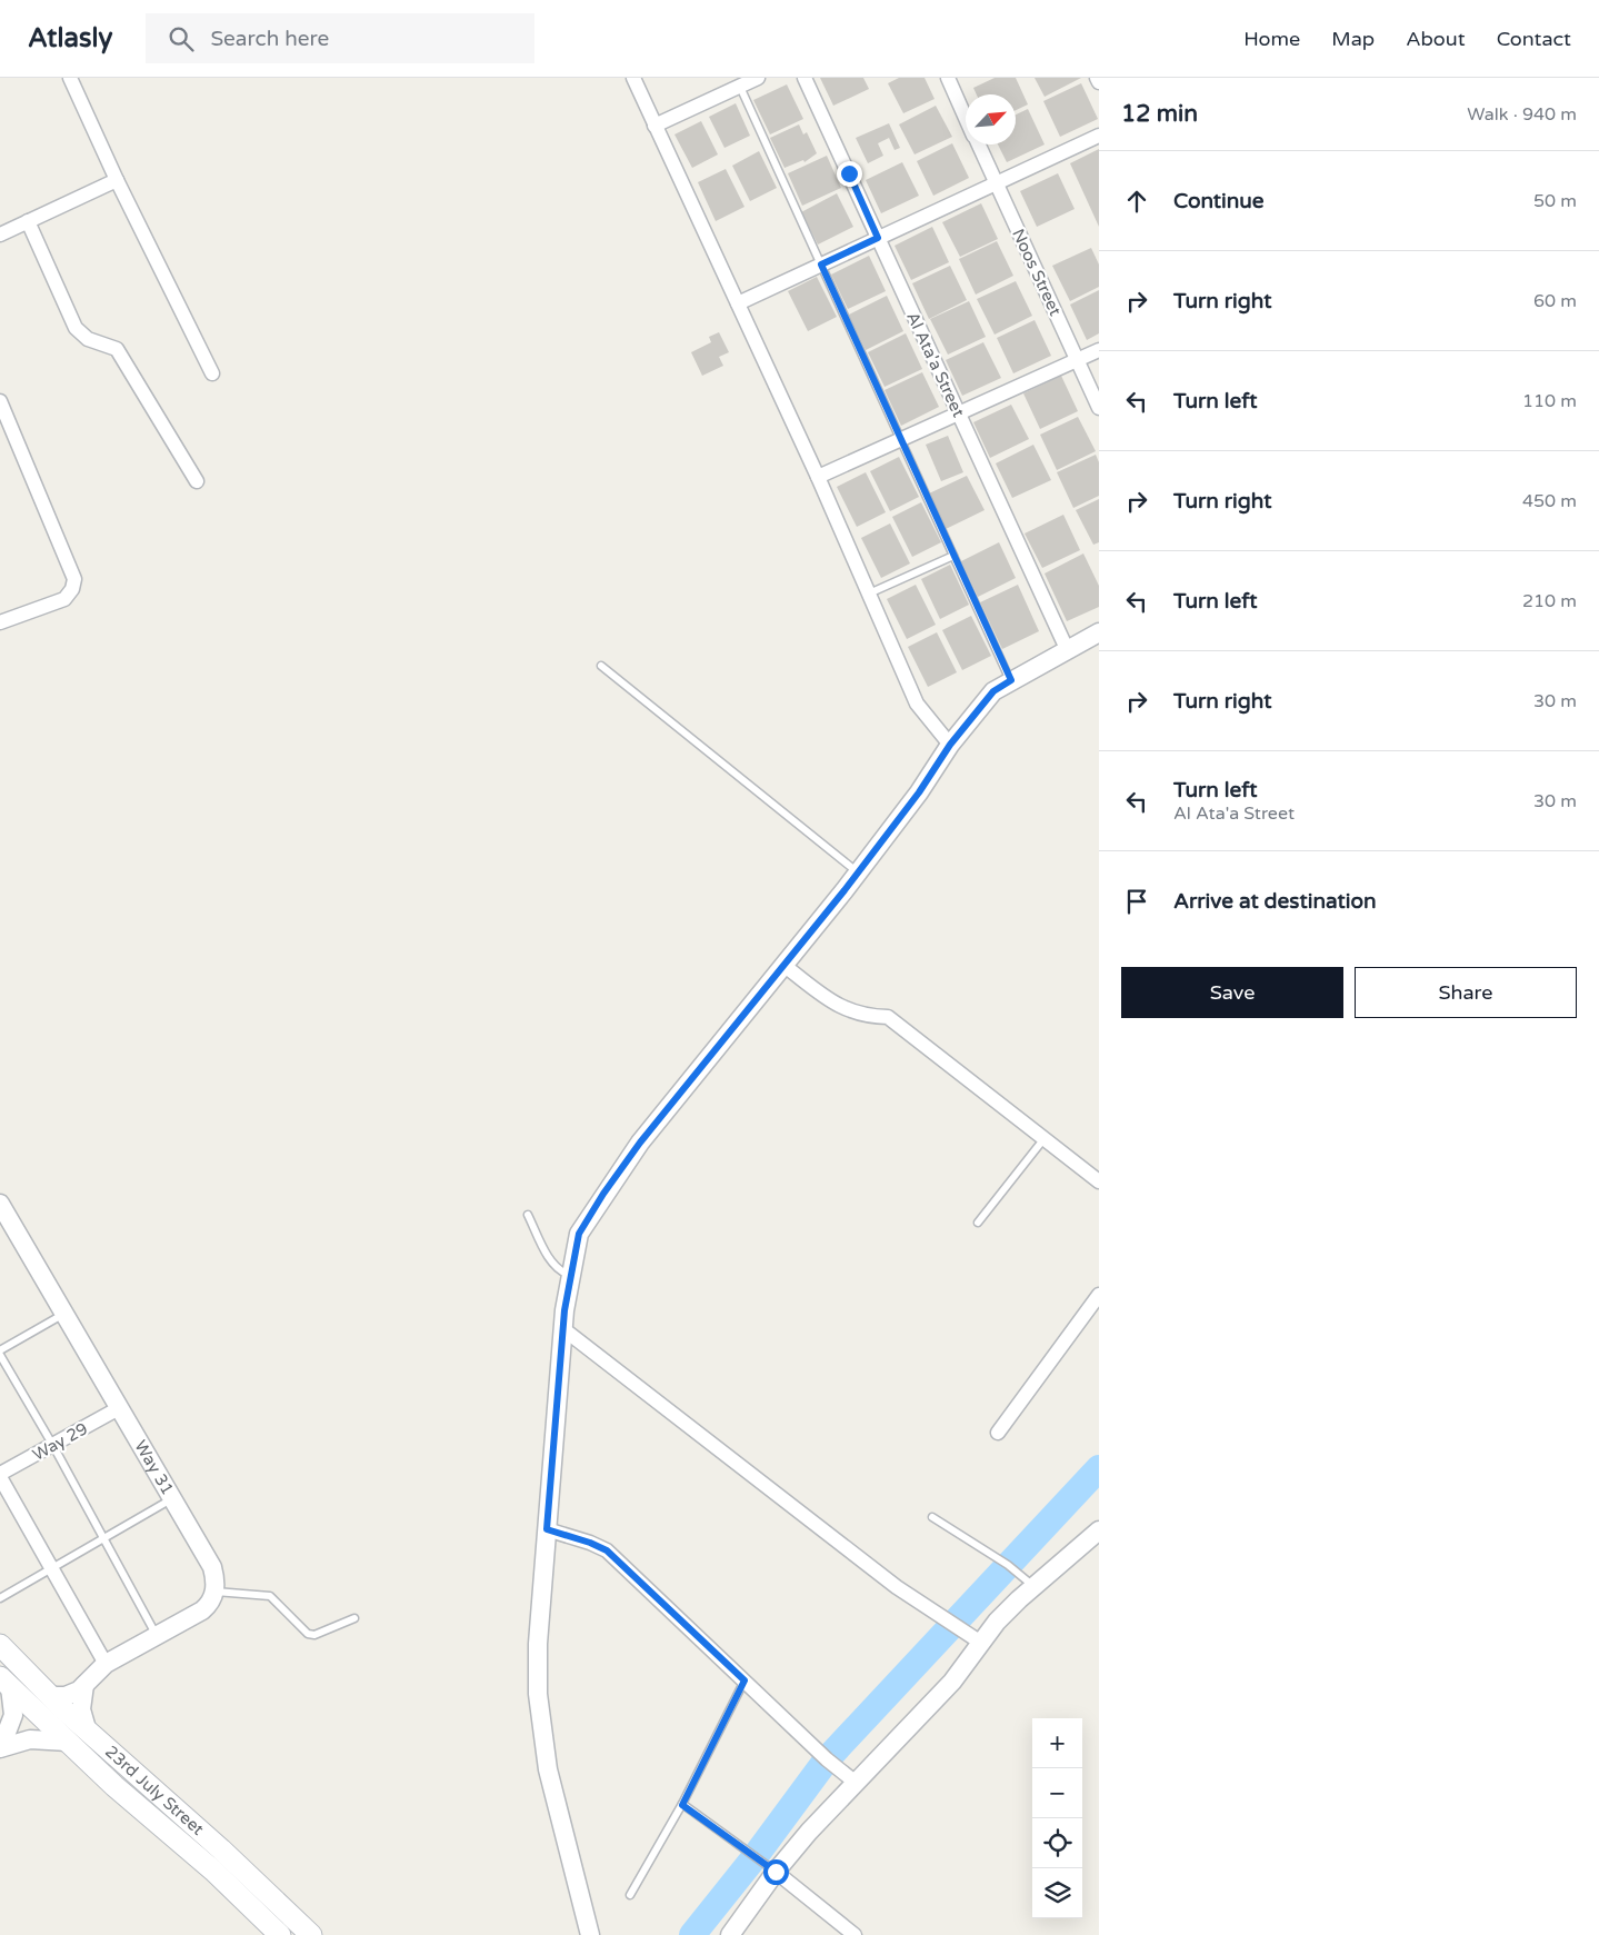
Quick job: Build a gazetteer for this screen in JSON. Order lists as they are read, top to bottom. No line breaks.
{"streets":{"main road":["23rd July Street"],"street":["Noos Street","Al Ata'a Street","Way 29","Way 31"]},"crossings":[["Way 29","Way 31"]],"north":"top right","page":{"header":"Atlasly","search":"Search here","nav":["Home","Map","About","Contact"],"heading":["12 min","Walk · 940 m"],"list":[["Continue","50 m"],["Turn right","60 m"],["Turn left","110 m"],["Turn right","450 m"],["Turn left","210 m"],["Turn right","30 m"],["Turn left","Al Ata'a Street","30 m"],"Arrive at destination"],"buttons":["Save","Share"],"map_buttons":["+","−"]}}
